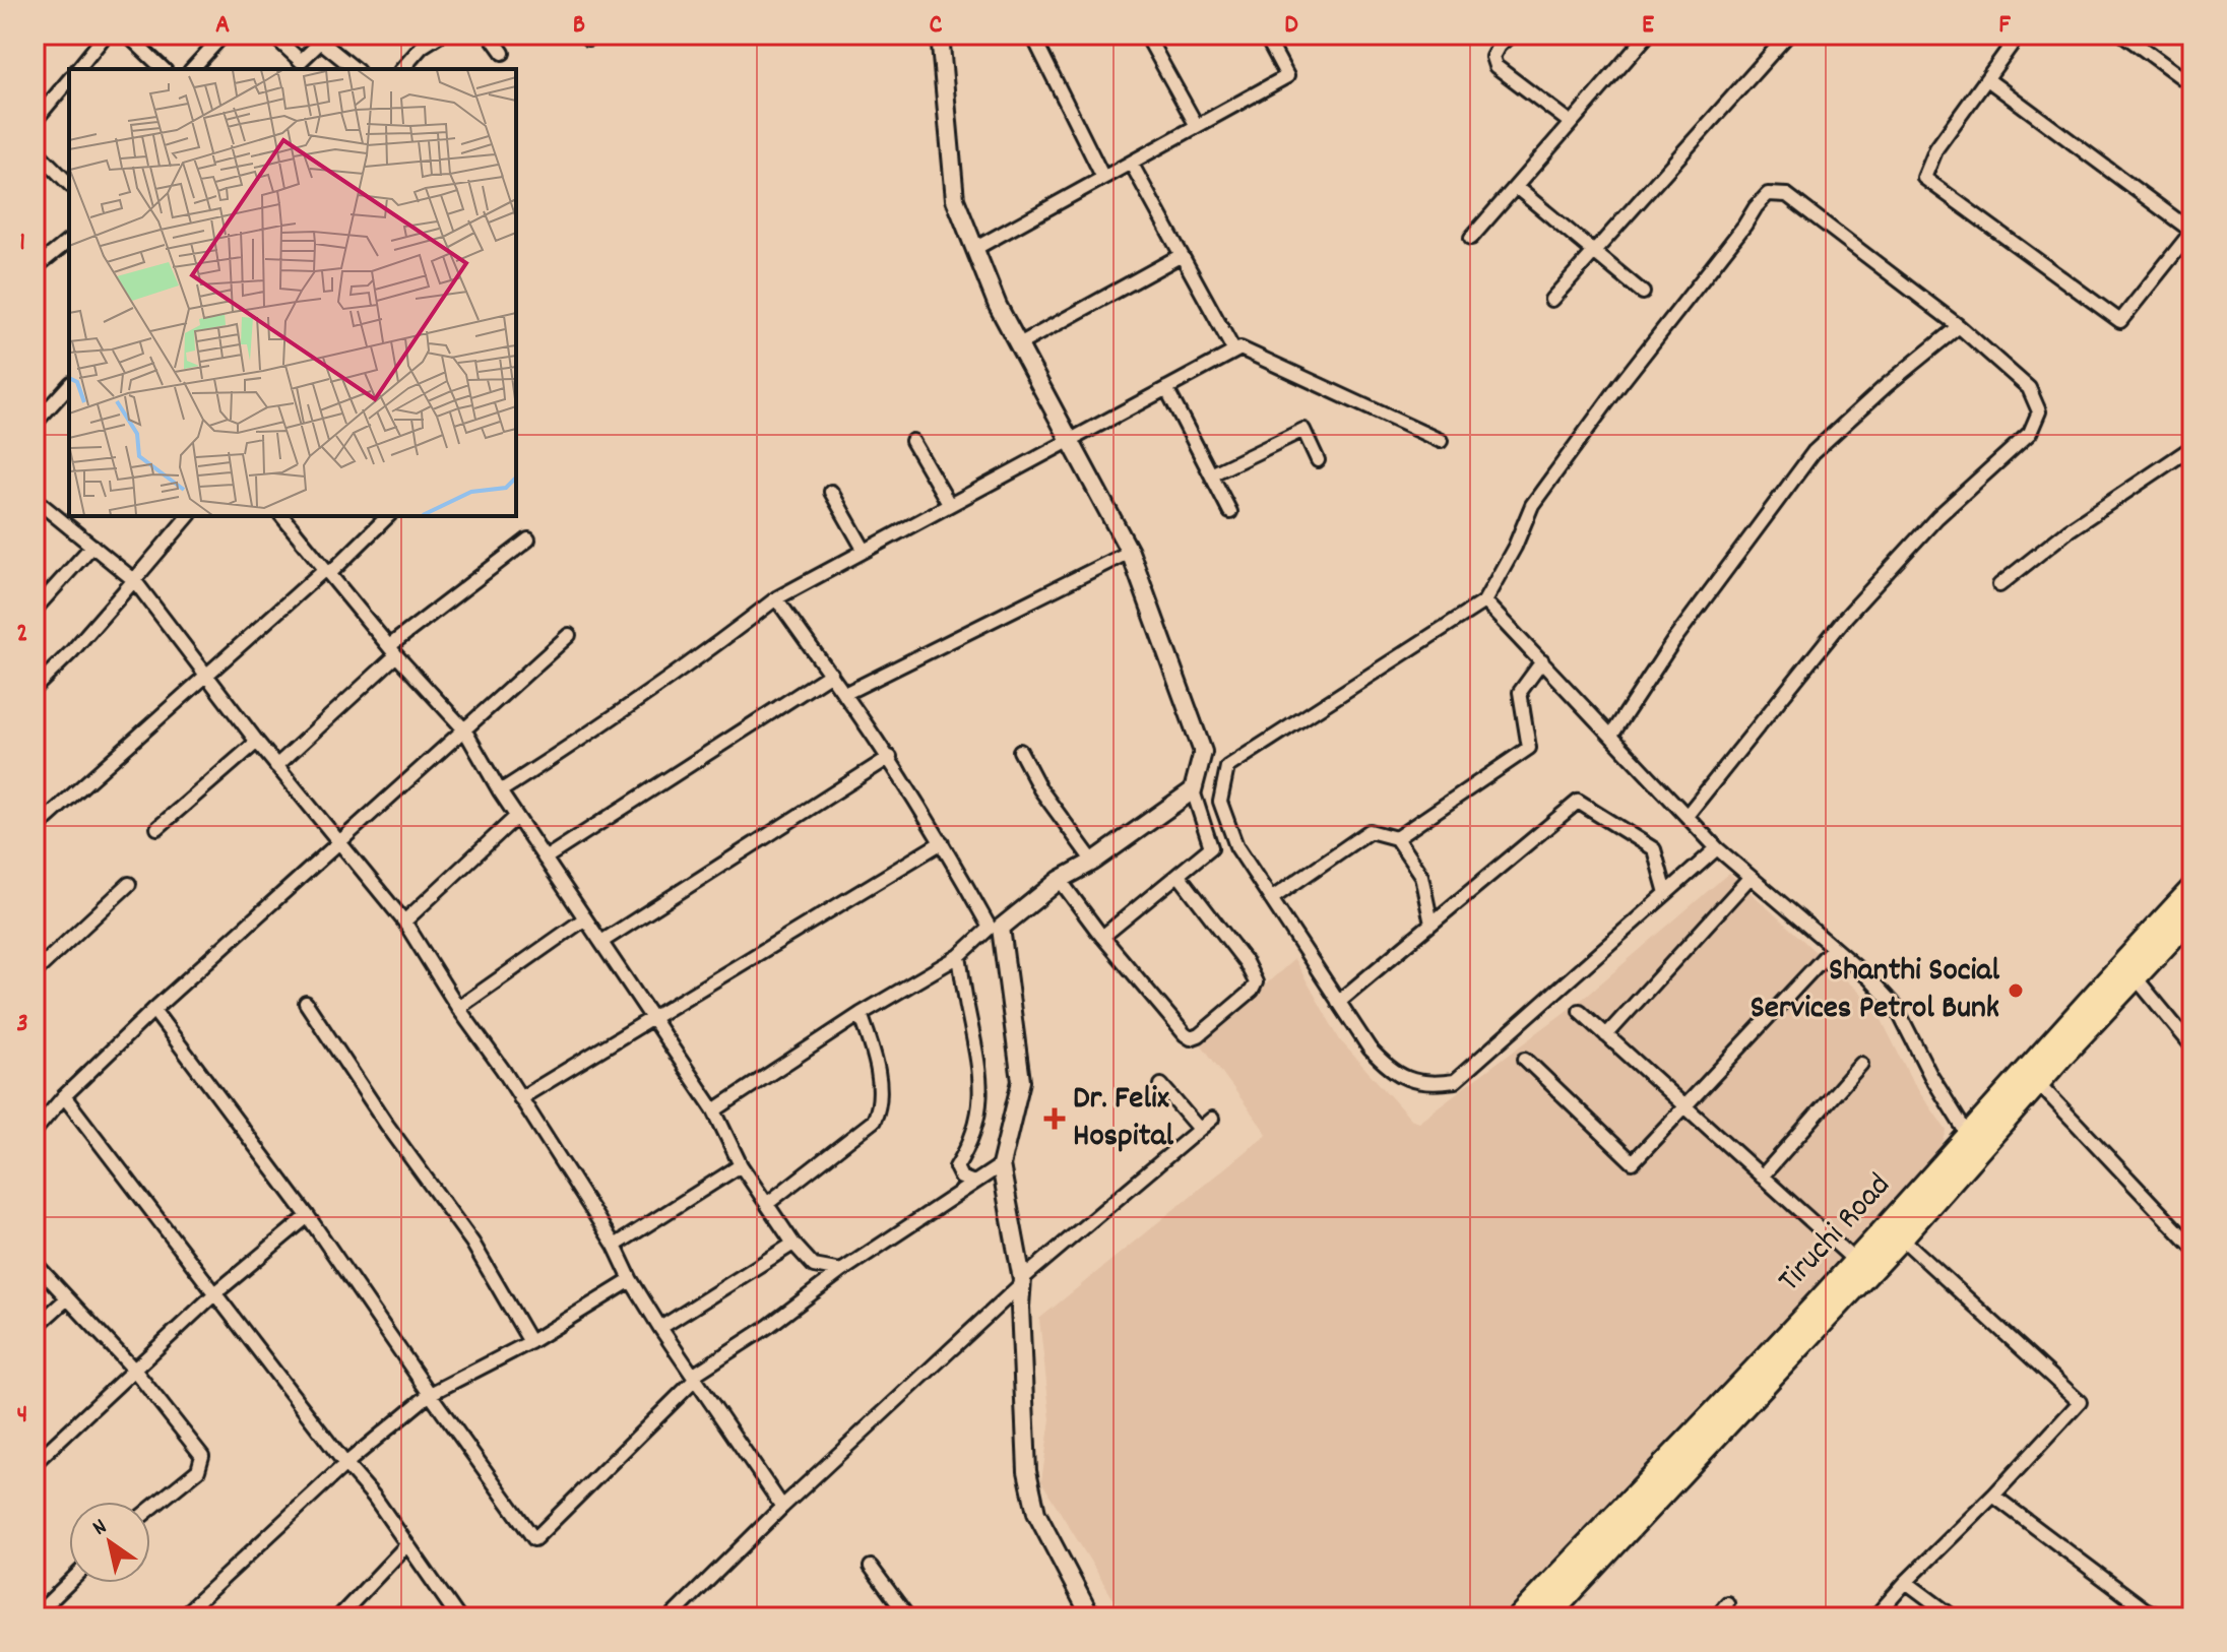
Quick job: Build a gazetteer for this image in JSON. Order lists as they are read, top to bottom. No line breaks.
{"streets":{"highway":["Tiruchi Road"]},"places":{"other":["Shanthi Social Services Petrol Bunk"],"health":["Dr. Felix Hospital"]},"north":"top left","grid":{"columns":["A","B","C","D","E","F"],"rows":["1","2","3","4"]}}
